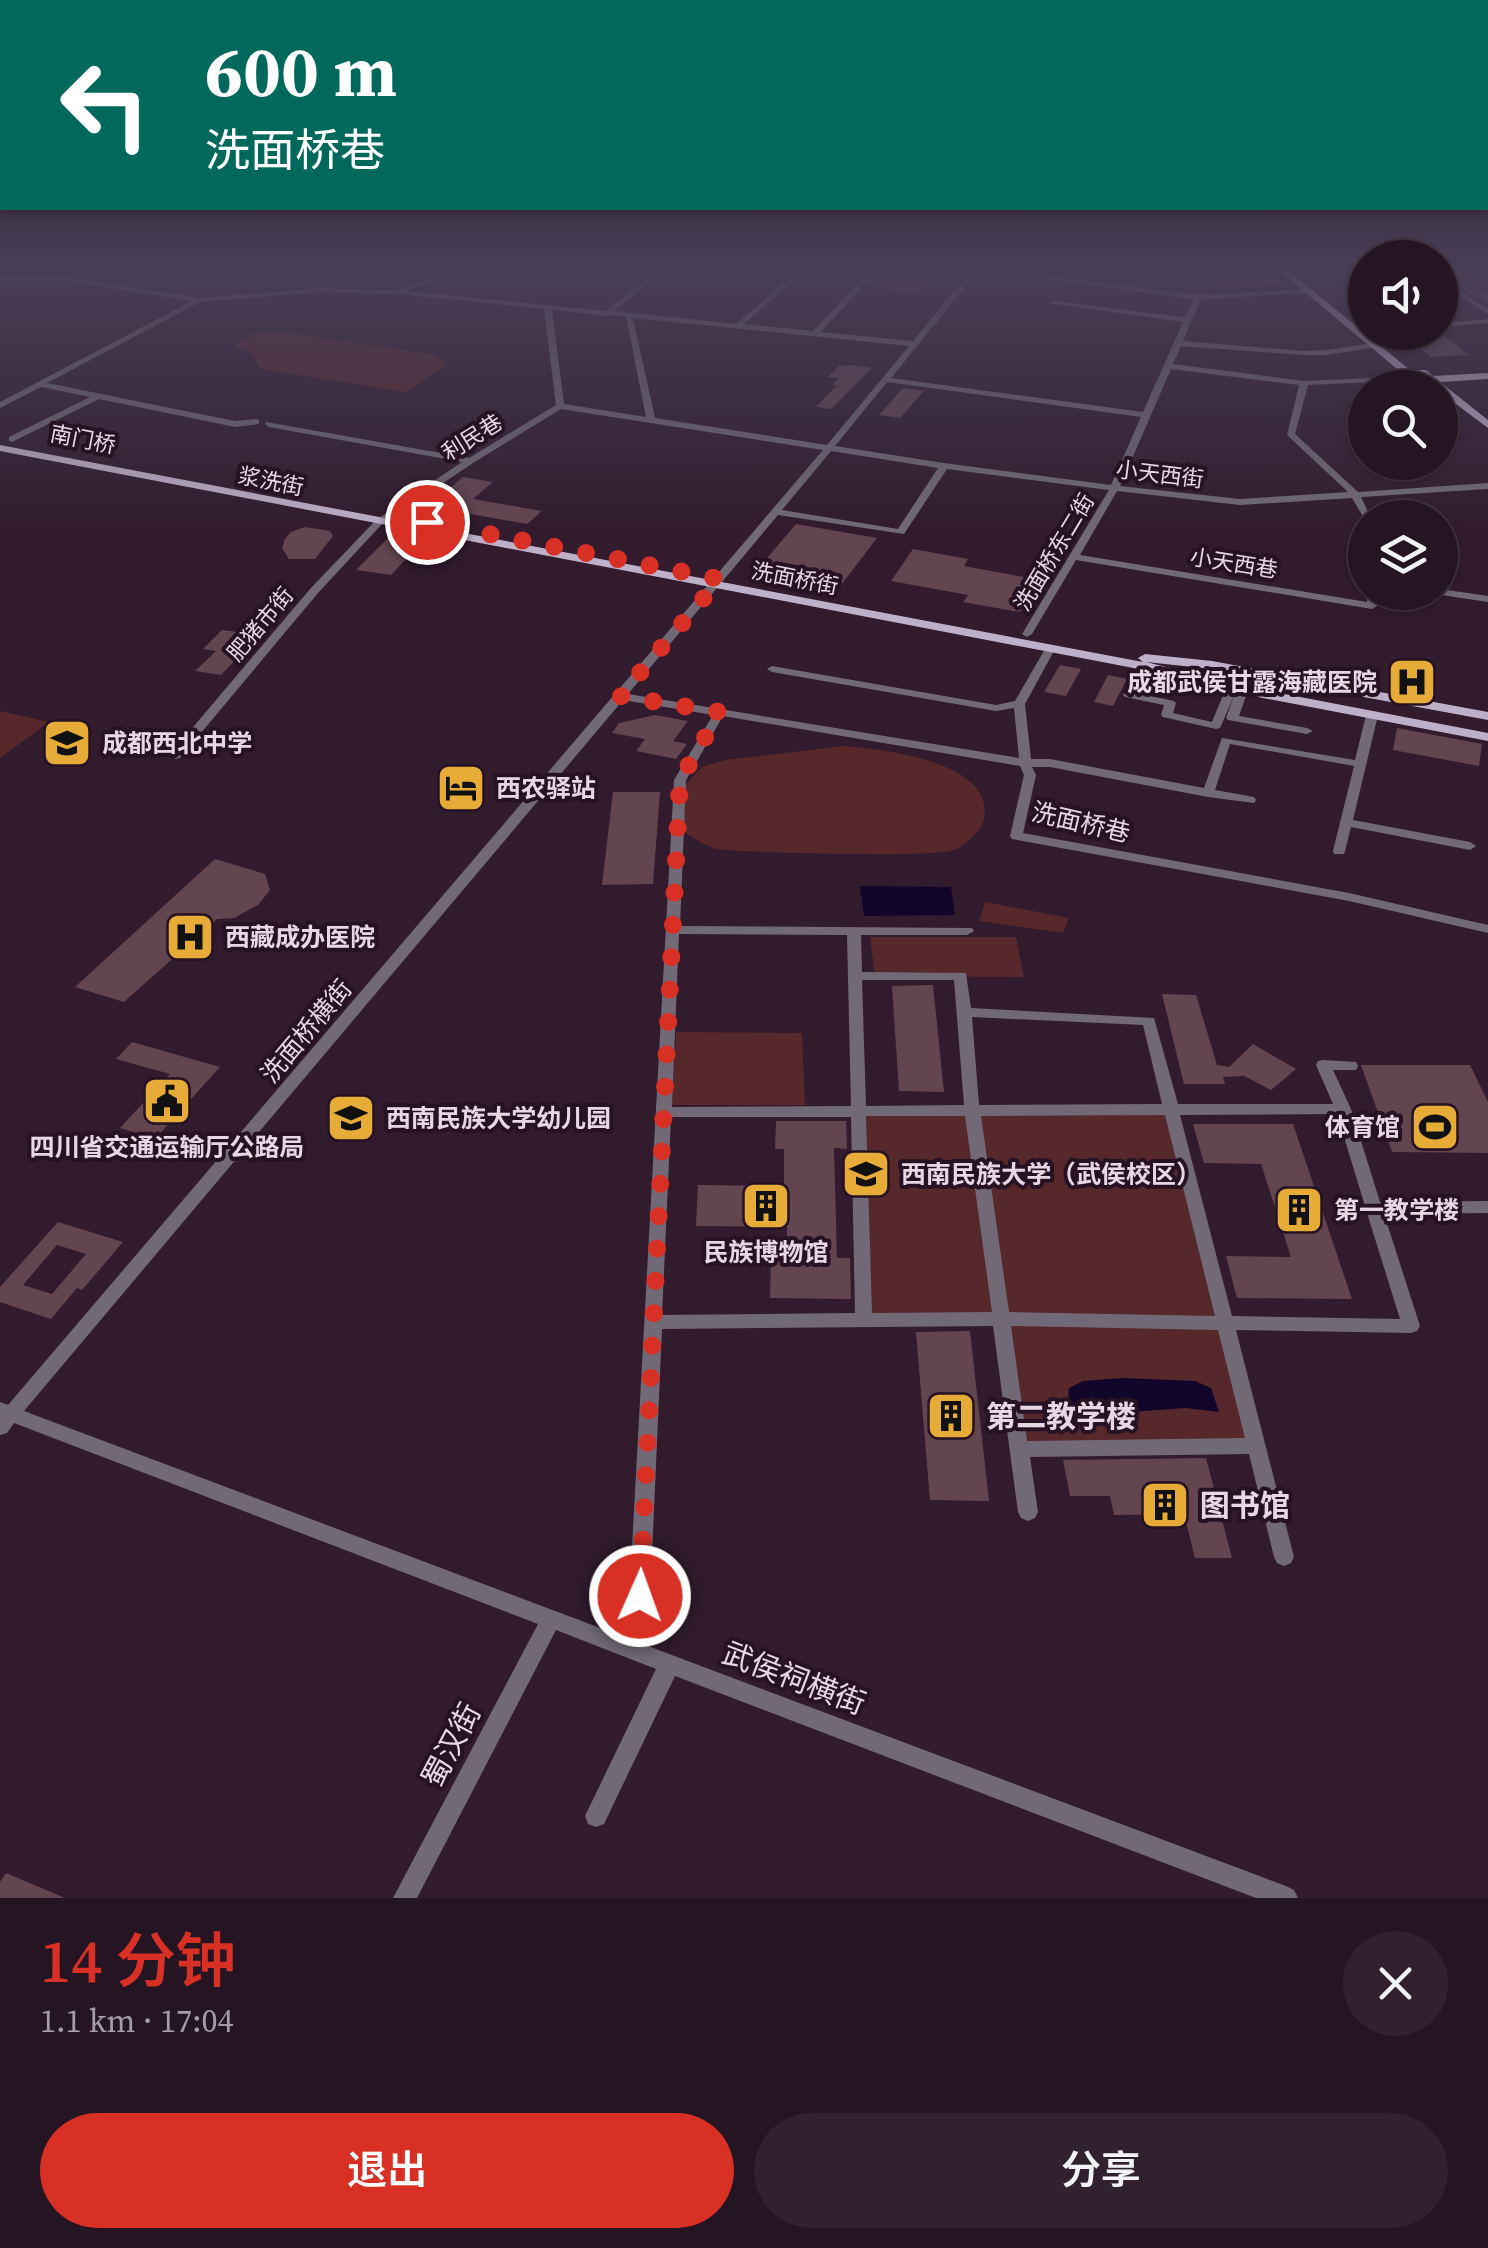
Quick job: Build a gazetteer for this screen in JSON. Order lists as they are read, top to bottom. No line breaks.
{"streets":{"main road":["南门桥","浆洗街","洗面桥街"],"street":["利民巷","小天西街","洗面桥东二街","小天西巷","肥猪市街","洗面桥巷","洗面桥横街","武侯祠横街","蜀汉街"]},"crossings":[["利民巷","浆洗街"],["利民巷","洗面桥街"],["利民巷","肥猪市街"],["南门桥","浆洗街"],["小天西街","洗面桥东二街"],["小天西街","洗面桥横街"],["浆洗街","洗面桥街"],["浆洗街","肥猪市街"],["洗面桥东二街","小天西巷"],["洗面桥东二街","洗面桥街"],["洗面桥街","肥猪市街"],["洗面桥街","洗面桥横街"],["洗面桥巷","洗面桥横街"],["洗面桥横街","武侯祠横街"],["武侯祠横街","蜀汉街"]],"places":{"hospital":["成都武侯甘露海藏医院","西藏成办医院"],"school or university":["成都西北中学","西南民族大学幼儿园","西南民族大学（武侯校区）"],"hotel":["西农驿站"],"public building":["四川省交通运输厅公路局"],"sports":["体育馆"],"building":["民族博物馆","第一教学楼","第二教学楼","图书馆"]},"page":{"turn":["600 m","洗面桥巷"],"heading":["14 分钟","1.1 km · 17:04"],"buttons":["退出","分享"]}}
